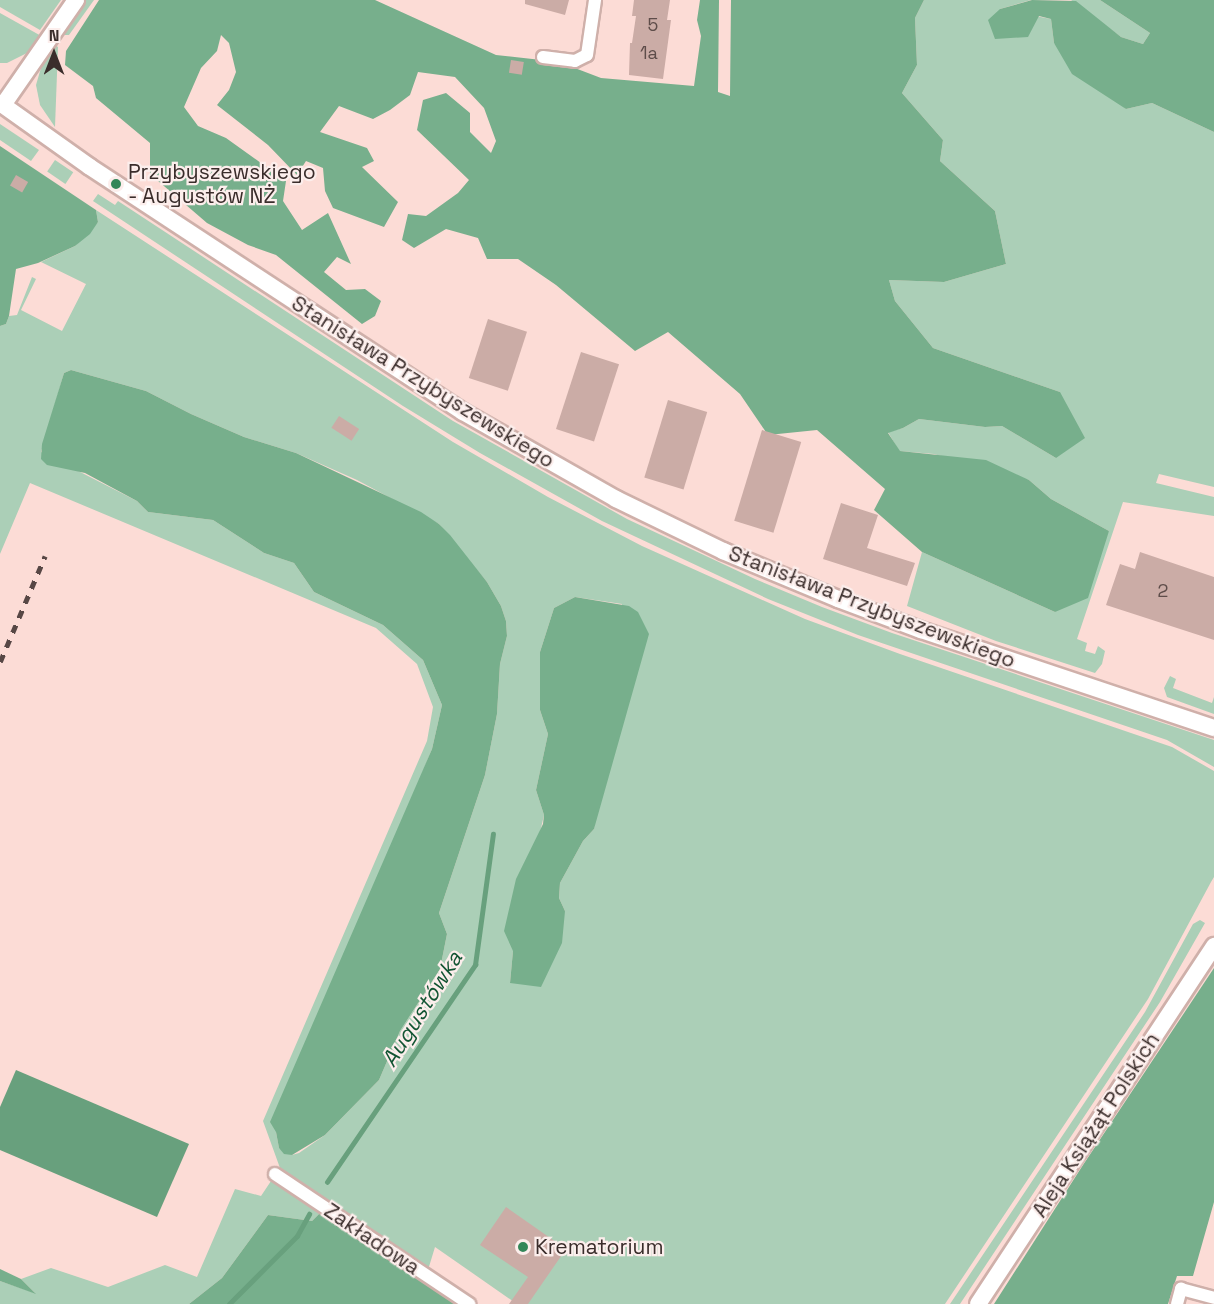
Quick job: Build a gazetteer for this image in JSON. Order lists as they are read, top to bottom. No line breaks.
{"streets":{"street":["Stanisława Przybyszewskiego","Aleja Książąt Polskich","Zakładowa"]},"water":["Augustówka"],"places":["Przybyszewskiego - Augustów NŻ","Krematorium"],"house_numbers":["5","1a","2"],"north":"top"}
